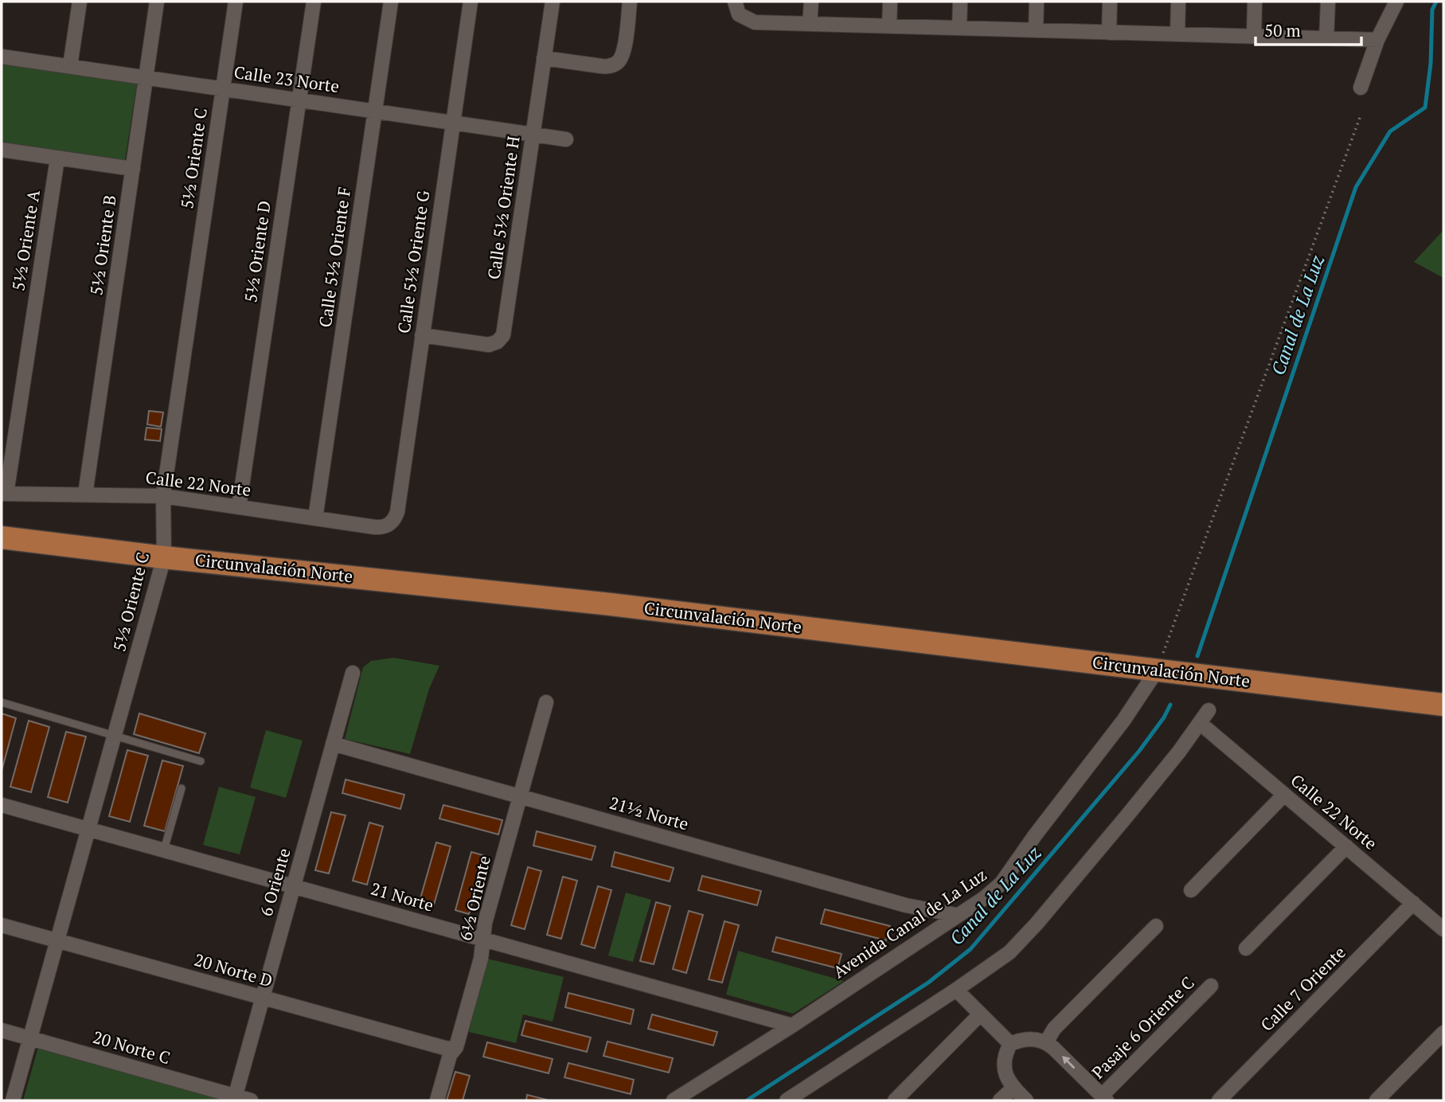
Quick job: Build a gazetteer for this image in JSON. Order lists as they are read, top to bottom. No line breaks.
{"streets":{"main road":["Circunvalación Norte"],"street":["Calle 23 Norte","5½ Oriente C","Calle 5½ Oriente H","5½ Oriente A","5½ Oriente B","5½ Oriente D","Calle 5½ Oriente F","Calle 5½ Oriente G","Calle 22 Norte","21½ Norte","6 Oriente","21 Norte","6½ Oriente","Avenida Canal de La Luz","20 Norte D","Calle 7 Oriente","Pasaje 6 Oriente C","20 Norte C"]},"crossings":[["Calle 23 Norte","5½ Oriente C"],["Calle 23 Norte","Calle 5½ Oriente H"],["Calle 23 Norte","5½ Oriente B"],["Calle 23 Norte","5½ Oriente D"],["Calle 23 Norte","Calle 5½ Oriente F"],["Calle 23 Norte","Calle 5½ Oriente G"],["5½ Oriente C","Calle 22 Norte"],["5½ Oriente C","Circunvalación Norte"],["5½ Oriente C","21 Norte"],["5½ Oriente C","20 Norte D"],["5½ Oriente C","20 Norte C"],["Calle 5½ Oriente H","Calle 5½ Oriente G"],["5½ Oriente A","Calle 22 Norte"],["5½ Oriente B","Calle 22 Norte"],["5½ Oriente D","Calle 22 Norte"],["Calle 5½ Oriente F","Calle 22 Norte"],["Calle 5½ Oriente G","Calle 22 Norte"],["Calle 22 Norte","Calle 7 Oriente"],["Circunvalación Norte","Avenida Canal de La Luz"],["21½ Norte","6 Oriente"],["21½ Norte","6½ Oriente"],["21½ Norte","Avenida Canal de La Luz"],["6 Oriente","21 Norte"],["6 Oriente","20 Norte D"],["6 Oriente","20 Norte C"],["21 Norte","6½ Oriente"],["21 Norte","Avenida Canal de La Luz"],["6½ Oriente","20 Norte D"]],"water":["Canal de La Luz"],"scale_bar":"50 m"}
